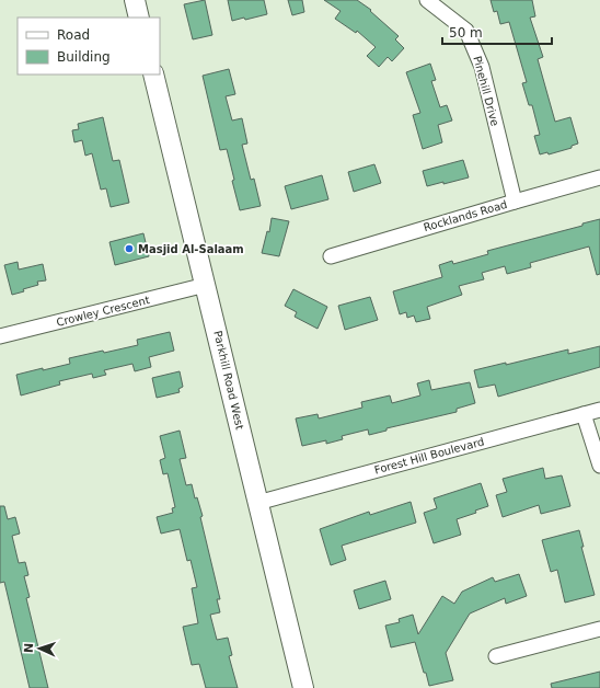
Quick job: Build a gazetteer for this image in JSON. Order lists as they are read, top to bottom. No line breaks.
{"streets":{"main road":["Parkhill Road West"],"street":["Pinehill Drive","Rocklands Road","Crowley Crescent","Forest Hill Boulevard"]},"crossings":[["Pinehill Drive","Rocklands Road"],["Crowley Crescent","Parkhill Road West"],["Parkhill Road West","Forest Hill Boulevard"]],"places":["Masjid Al-Salaam"],"legend":["Road","Building"],"scale_bar":"50 m","north":"left"}
